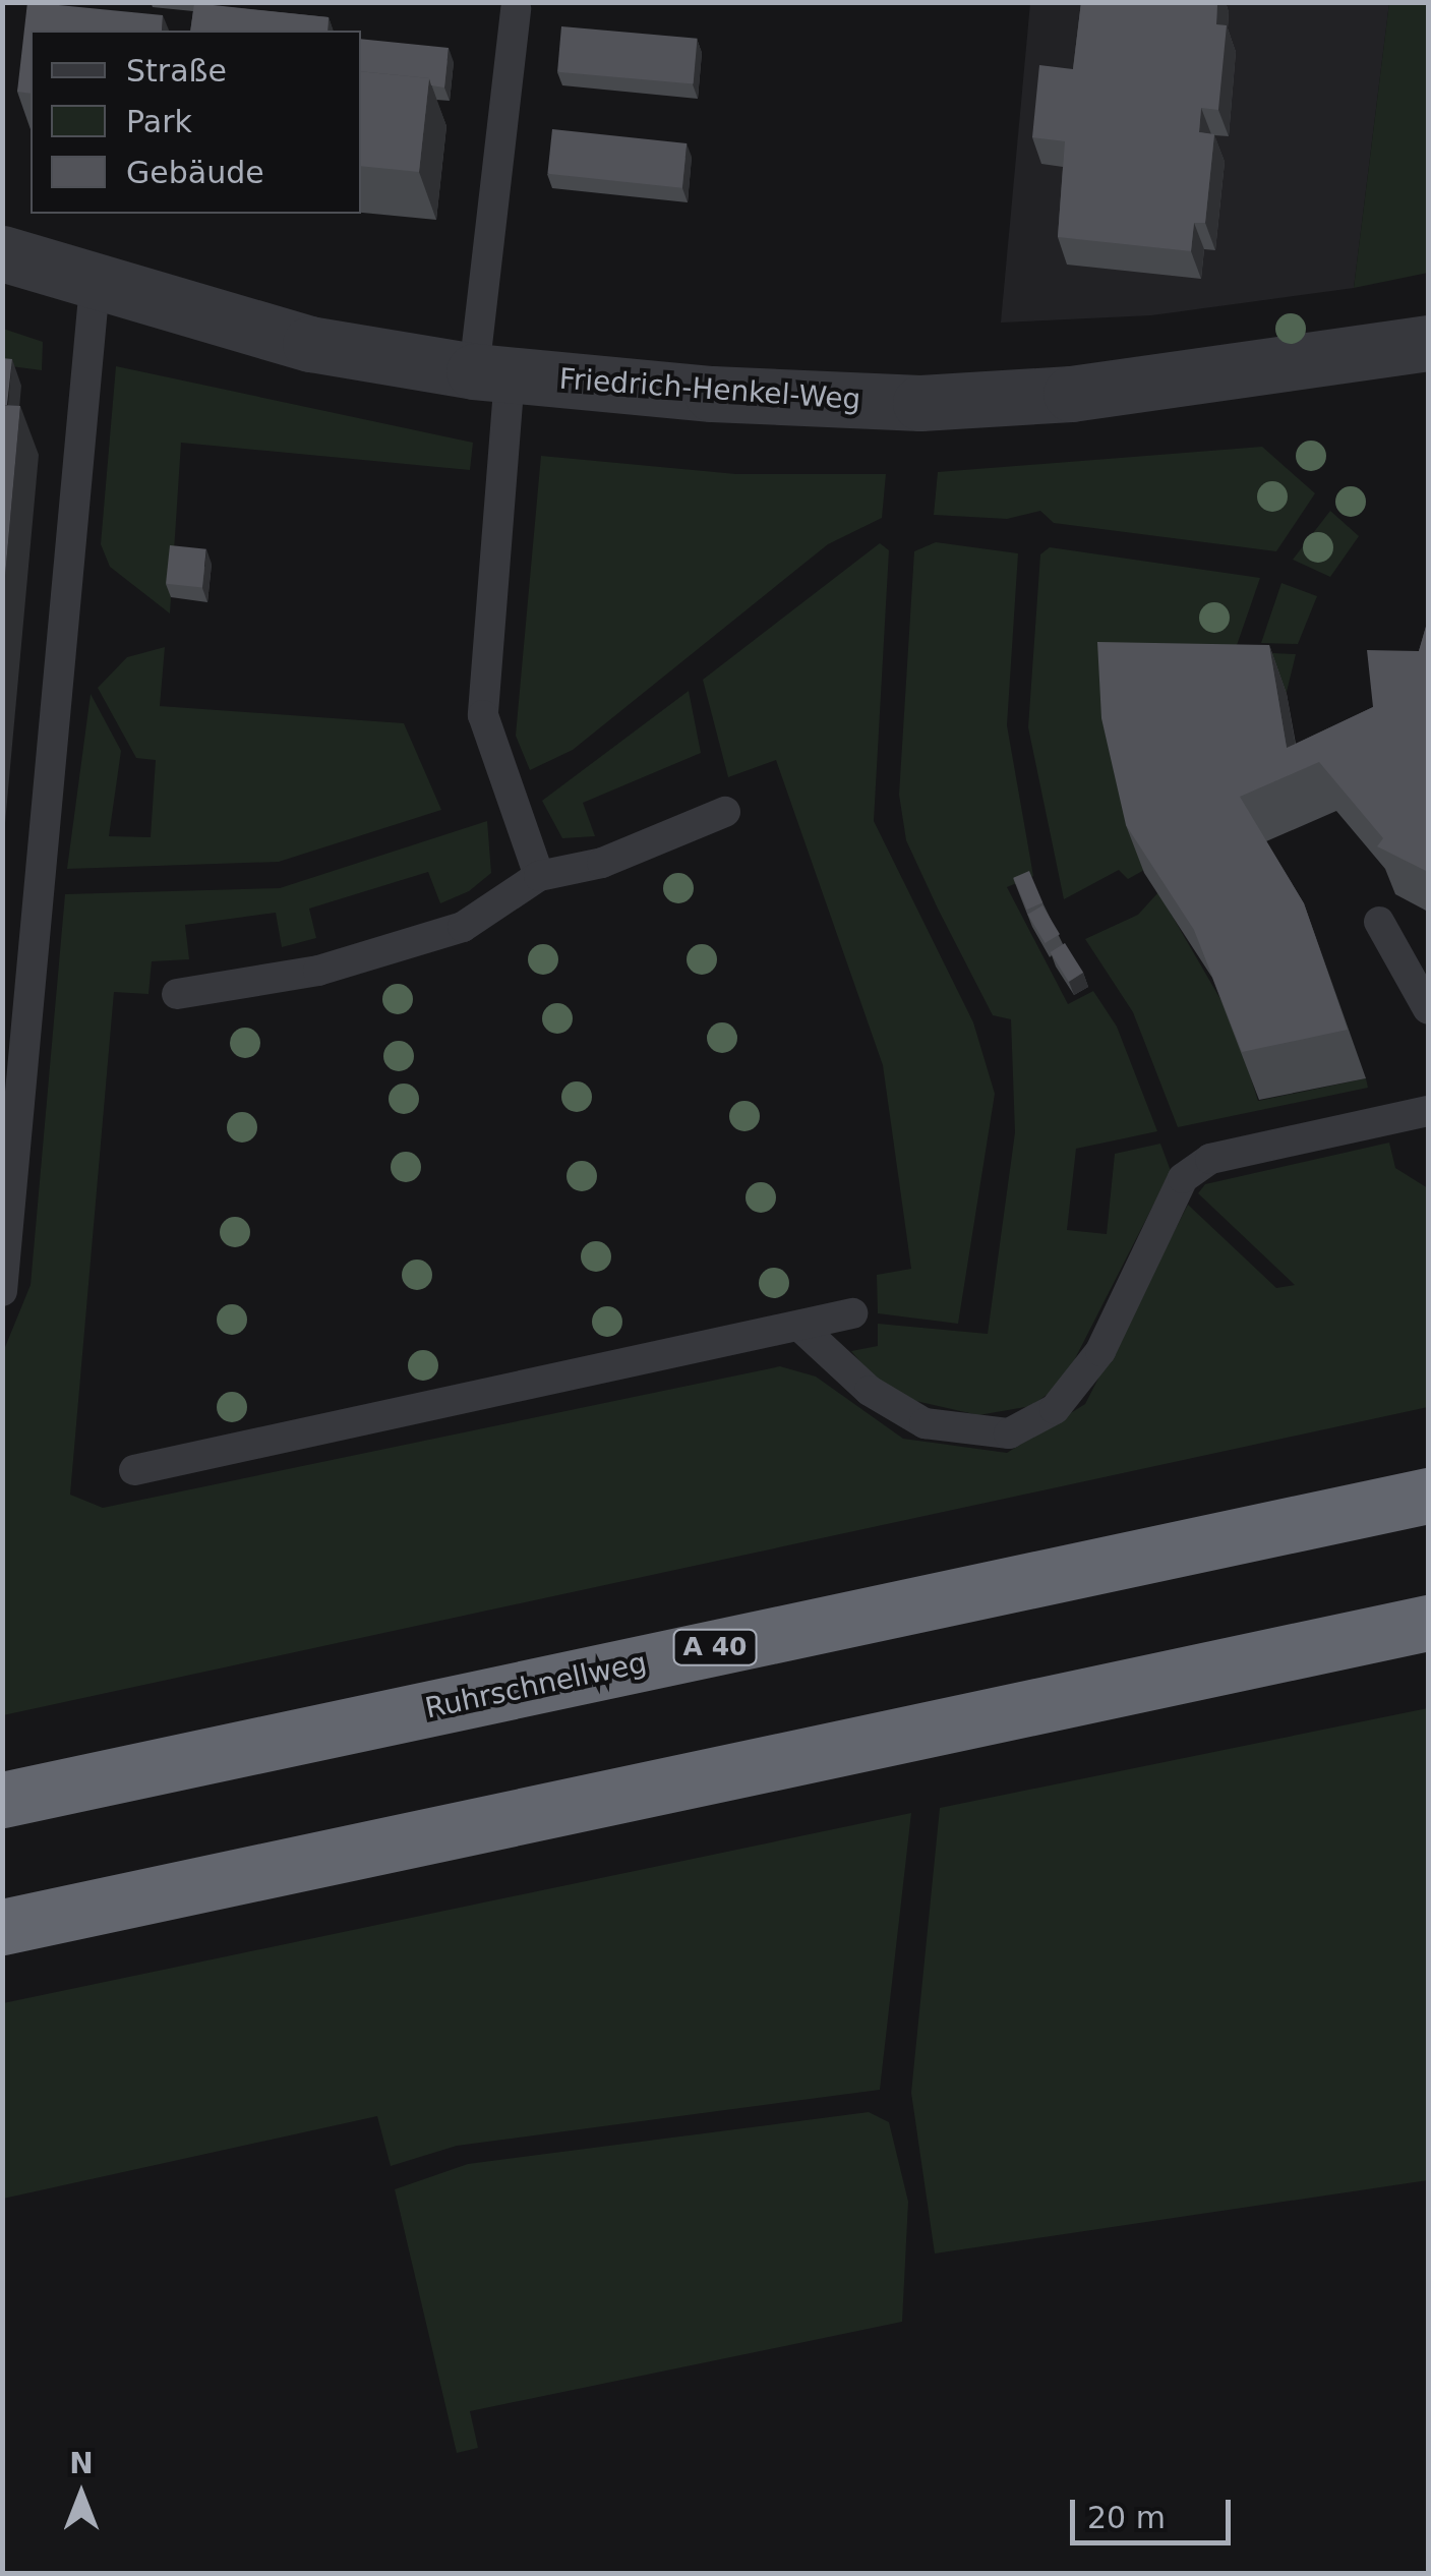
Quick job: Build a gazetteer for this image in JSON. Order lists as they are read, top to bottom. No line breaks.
{"streets":{"highway":["A 40","Ruhrschnellweg"],"street":["Friedrich-Henkel-Weg"]},"legend":["Straße","Park","Gebäude"],"scale_bar":"20 m","north":"top"}
